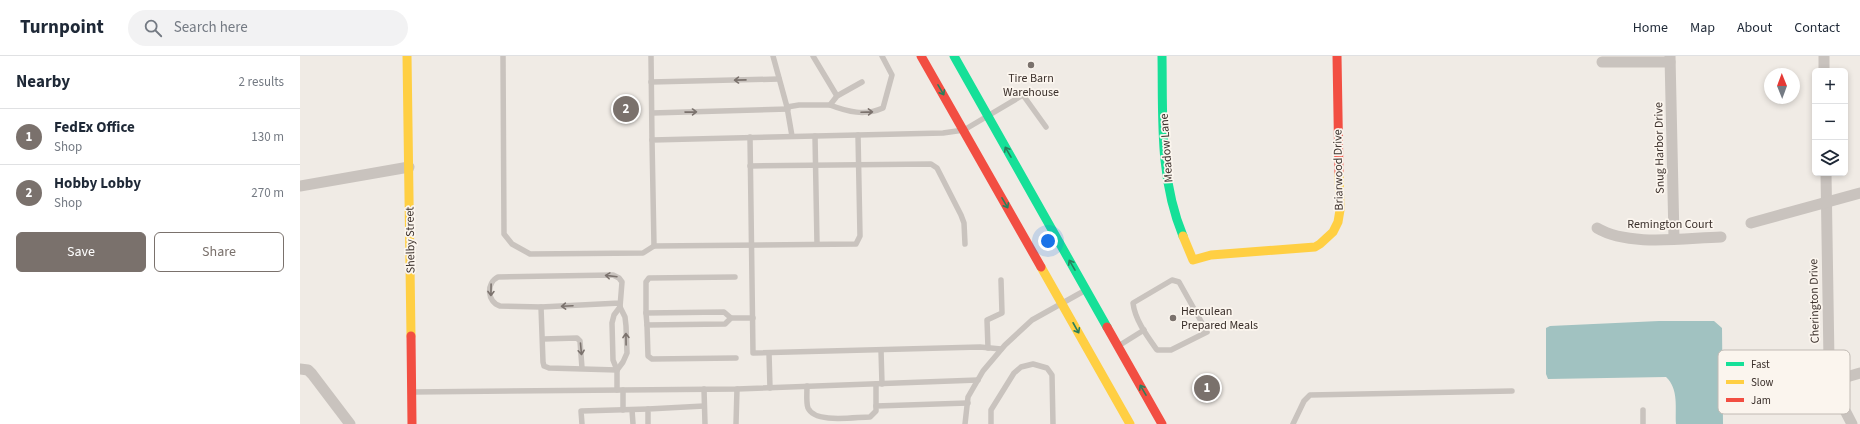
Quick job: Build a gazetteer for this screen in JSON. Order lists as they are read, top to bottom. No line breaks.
{"streets":{"street":["Meadow Lane","Snug Harbor Drive","Briarwood Drive","Remington Court","Shelby Street","Cherington Drive"]},"crossings":[["Meadow Lane","Briarwood Drive"],["Snug Harbor Drive","Remington Court"]],"places":["Tire Barn Warehouse","Herculean Prepared Meals"],"legend":["Fast","Slow","Jam"],"north":"top","page":{"header":"Turnpoint","search":"Search here","nav":["Home","Map","About","Contact"],"heading":["Nearby","2 results"],"map_buttons":["+","−"],"pins":["2","1"],"list":[{"mark":"1","name":"FedEx Office","note":"Shop","value":"130 m"},{"mark":"2","name":"Hobby Lobby","note":"Shop","value":"270 m"}],"buttons":["Save","Share"]}}
